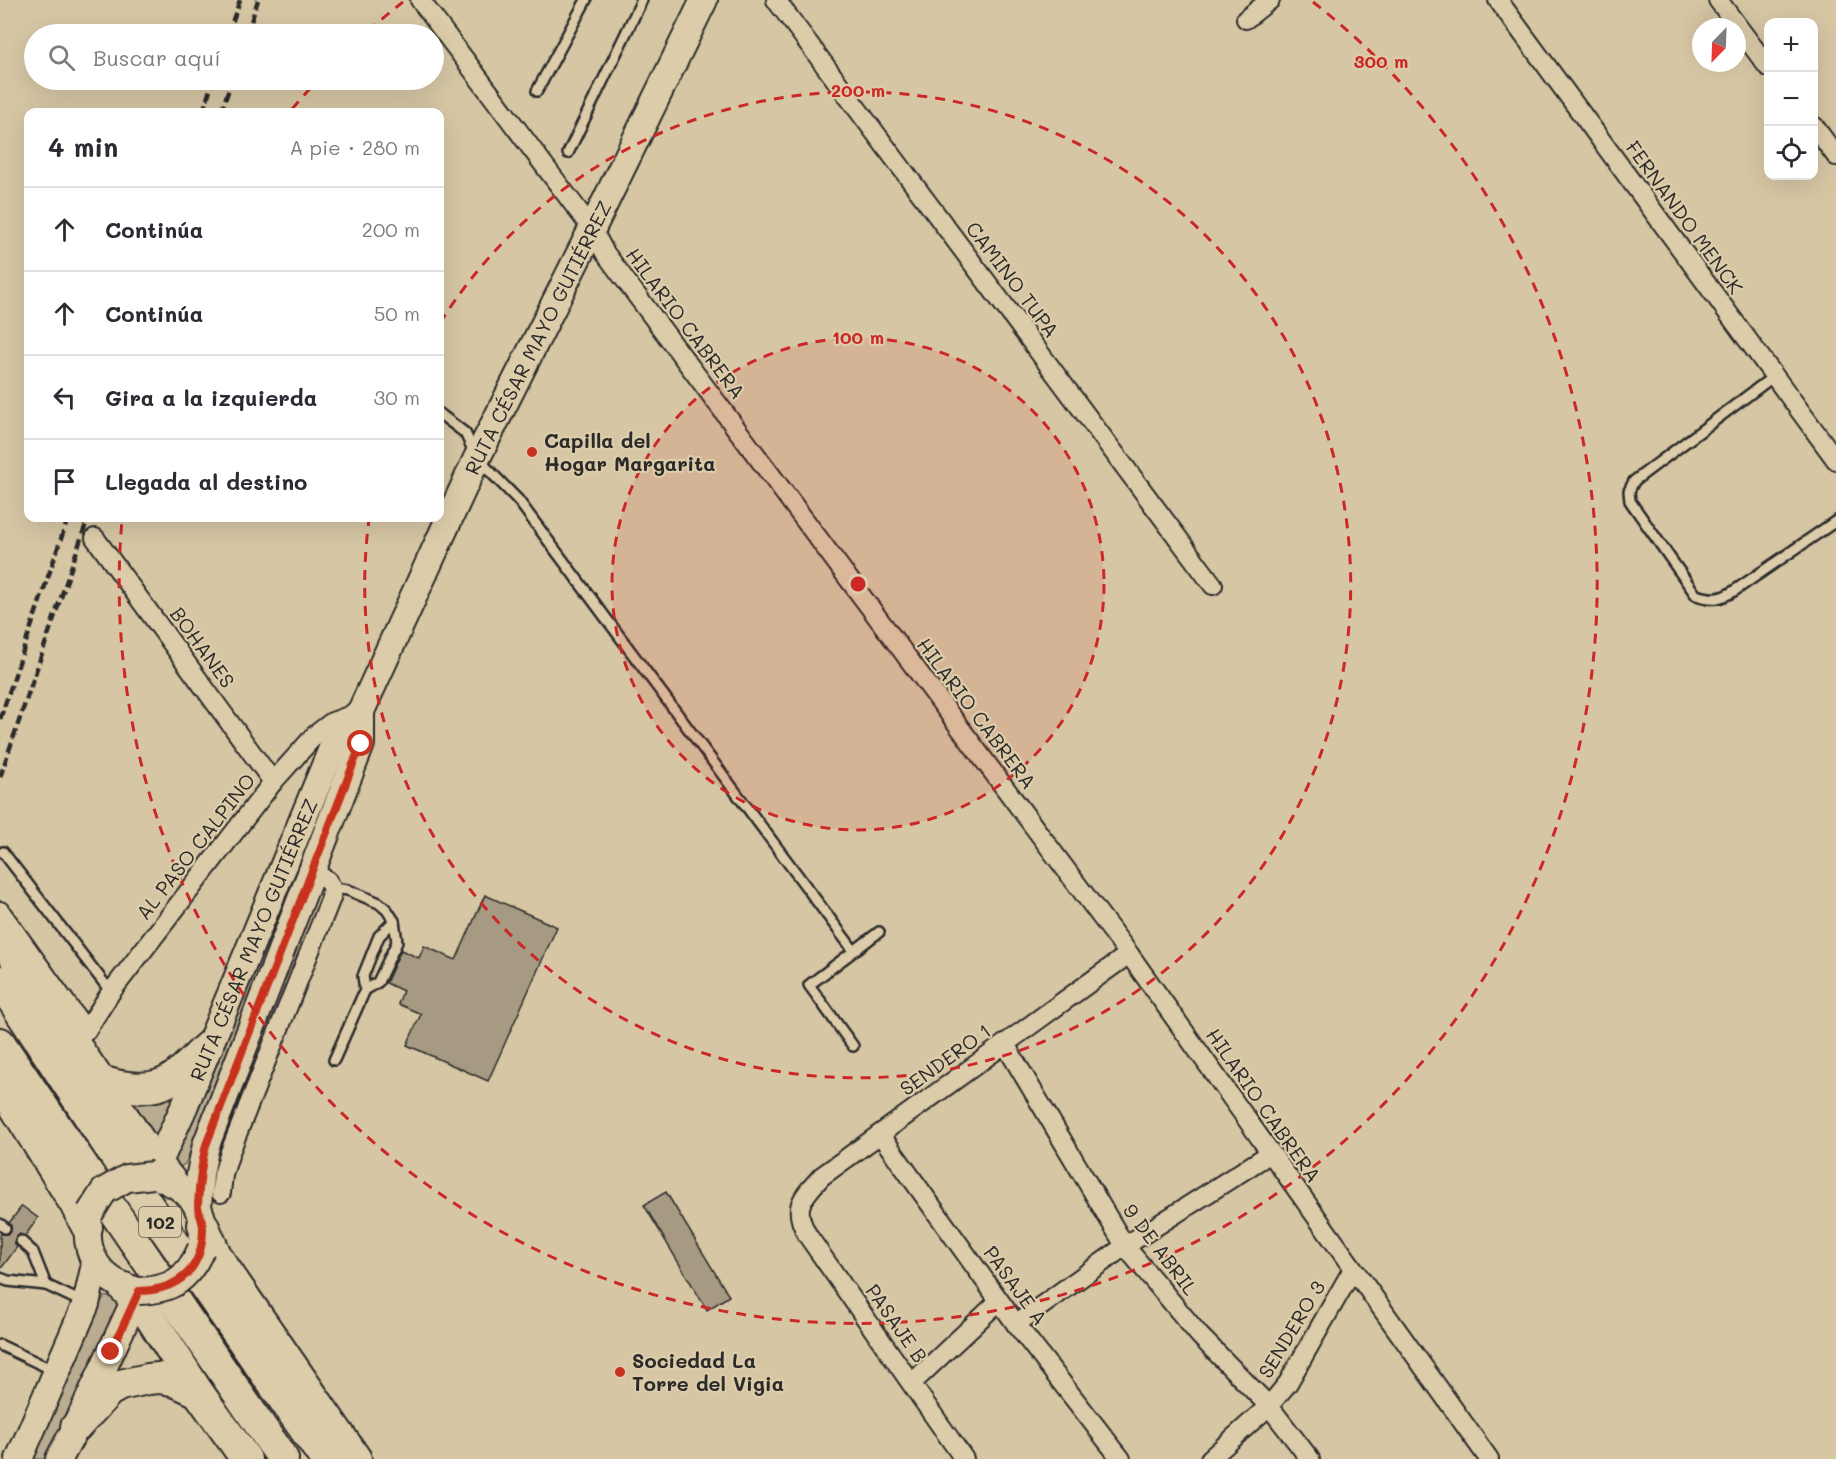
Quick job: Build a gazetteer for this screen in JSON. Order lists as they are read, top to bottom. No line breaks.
{"streets":{"highway":["102"],"main road":["RUTA CÉSAR MAYO GUTIÉRREZ"],"street":["FERNANDO MENCK","CAMINO TUPA","HILARIO CABRERA","BOHANES","AL PASO CALPINO","SENDERO 1","9 DE ABRIL","PASAJE A","PASAJE B","SENDERO 3"]},"crossings":[["HILARIO CABRERA","RUTA CÉSAR MAYO GUTIÉRREZ"],["HILARIO CABRERA","SENDERO 1"],["HILARIO CABRERA","SENDERO 3"],["RUTA CÉSAR MAYO GUTIÉRREZ","AL PASO CALPINO"],["BOHANES","AL PASO CALPINO"],["SENDERO 1","9 DE ABRIL"],["SENDERO 1","PASAJE A"],["SENDERO 1","PASAJE B"],["9 DE ABRIL","SENDERO 3"]],"places":["Capilla del Hogar Margarita","Sociedad La Torre del Vigia"],"north":"bottom left","page":{"map_buttons":["+","−"],"search":"Buscar aquí","heading":["4 min","A pie · 280 m"],"list":[["Continúa","200 m"],["Continúa","50 m"],["Gira a la izquierda","30 m"],"Llegada al destino"]},"rings":["300 m","200 m","100 m"]}
